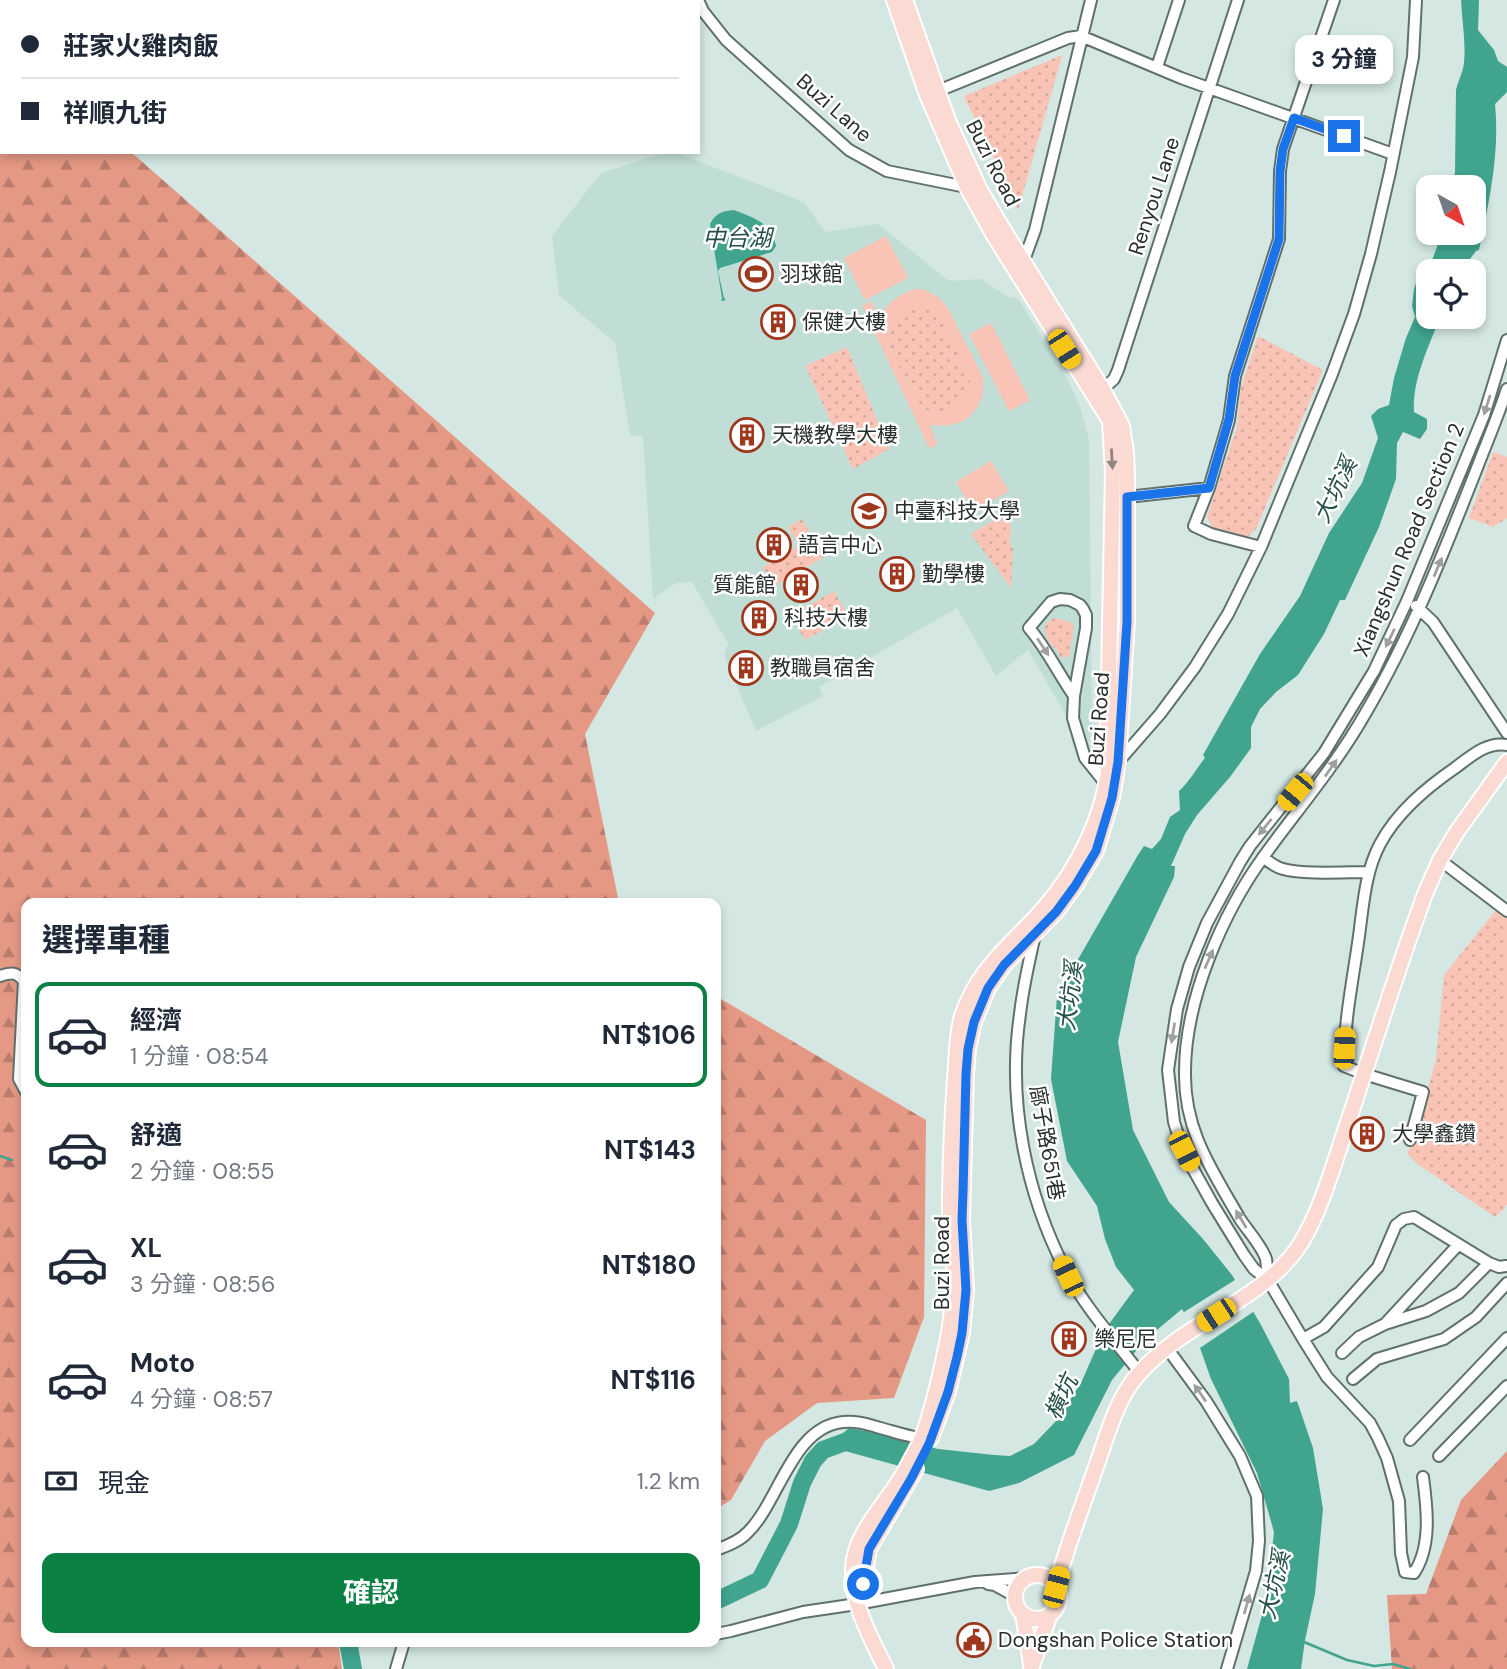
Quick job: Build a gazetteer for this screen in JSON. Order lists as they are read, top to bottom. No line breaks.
{"streets":{"main road":["Buzi Road"],"street":["Buzi Lane","Renyou Lane","Xiangshun Road Section 2","廍子路651巷"]},"crossings":[["Buzi Lane","Buzi Road"],["Buzi Road","Renyou Lane"],["Buzi Road","廍子路651巷"]],"water":["中台湖","大坑溪","橫坑"],"places":{"sports":["羽球館"],"building":["保健大樓","天機教學大樓","語言中心","勤學樓","質能館","科技大樓","教職員宿舍","大學鑫鑽","樂尼尼"],"school or university":["中臺科技大學"],"public building":["Dongshan Police Station"]},"north":"bottom right","page":{"banner":["莊家火雞肉飯","祥順九街"],"bubble":"3 分鐘","heading":"選擇車種","list":[{"name":"經濟","note":"1 分鐘 · 08:54","value":"NT$106"},{"name":"舒適","note":"2 分鐘 · 08:55","value":"NT$143"},{"name":"XL","note":"3 分鐘 · 08:56","value":"NT$180"},{"name":"Moto","note":"4 分鐘 · 08:57","value":"NT$116"}],"pay":["現金","1.2 km"],"buttons":"確認"}}
